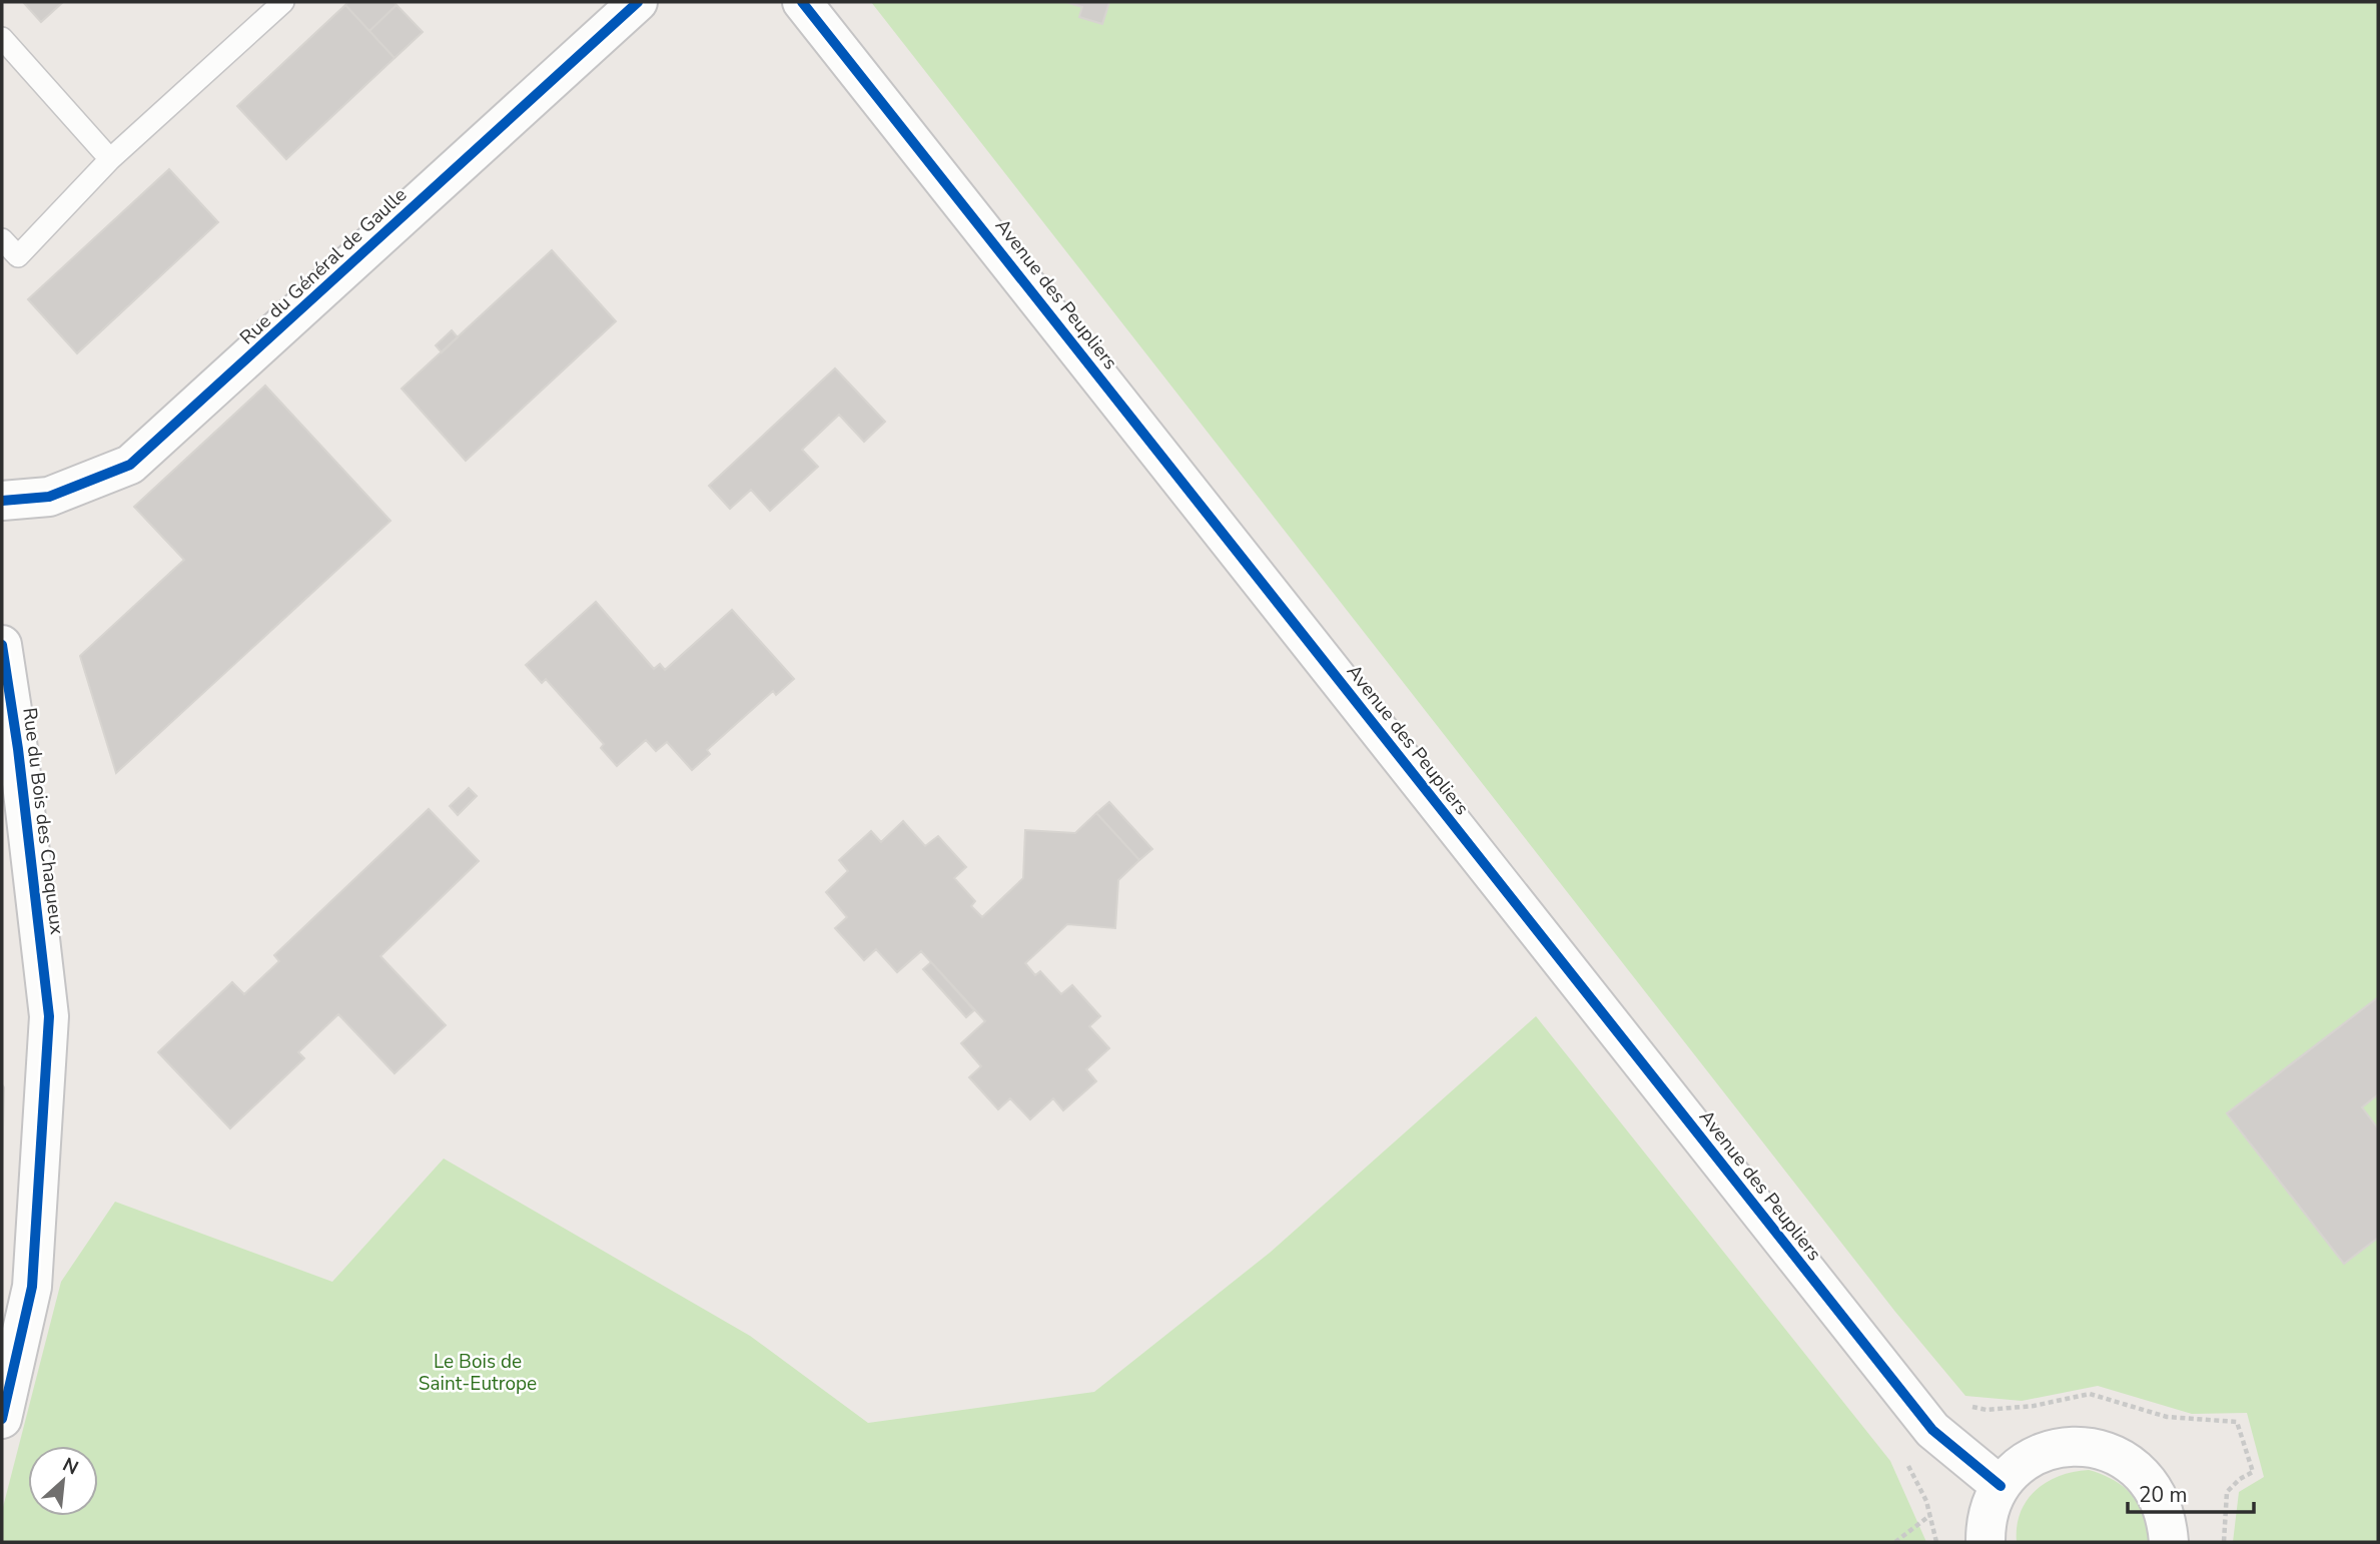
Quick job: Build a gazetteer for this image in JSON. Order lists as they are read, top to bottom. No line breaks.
{"streets":{"street":["Rue du Général de Gaulle","Avenue des Peupliers","Rue du Bois des Chaqueux"]},"parks":["Le Bois de Saint-Eutrope"],"scale_bar":"20 m","north":"top right"}
